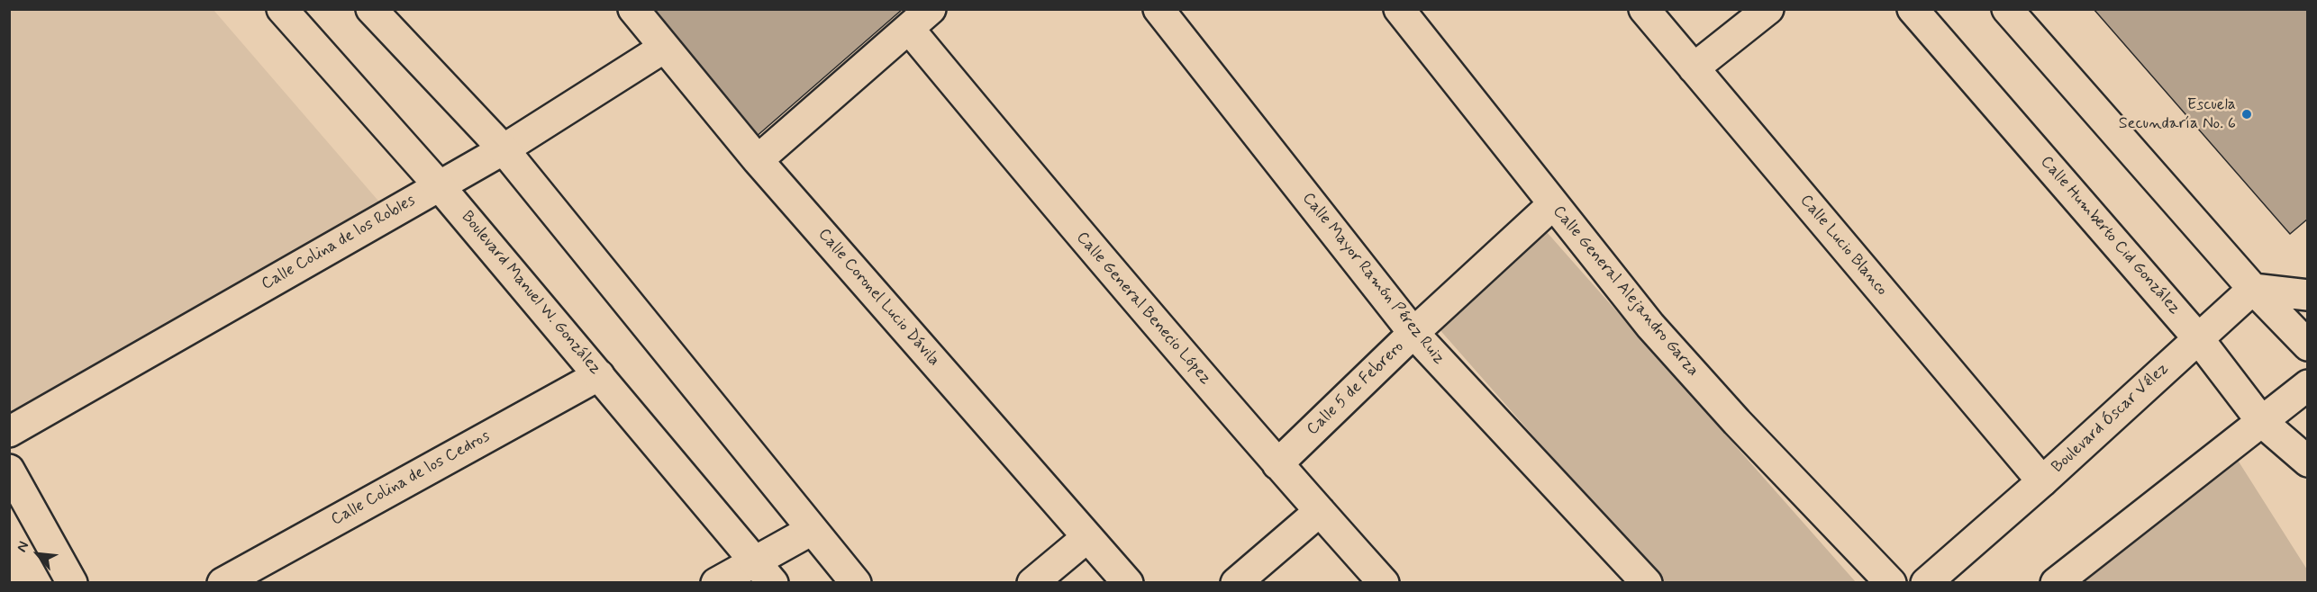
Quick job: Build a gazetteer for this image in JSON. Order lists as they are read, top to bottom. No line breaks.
{"streets":{"street":["Calle Humberto Cid González","Calle Colina de los Robles","Calle Lucio Blanco","Calle Mayor Ramón Pérez Ruiz","Calle General Alejandro Garza","Boulevard Manuel W. González","Calle Coronel Lucio Dávila","Calle General Benecio López","Calle 5 de Febrero","Boulevard Óscar Vélez","Calle Colina de los Cedros"]},"crossings":[["Calle Humberto Cid González","Boulevard Óscar Vélez"],["Calle Colina de los Robles","Boulevard Manuel W. González"],["Calle Colina de los Robles","Calle Coronel Lucio Dávila"],["Calle Lucio Blanco","Boulevard Óscar Vélez"],["Calle Mayor Ramón Pérez Ruiz","Calle 5 de Febrero"],["Calle General Alejandro Garza","Calle 5 de Febrero"],["Boulevard Manuel W. González","Calle Colina de los Cedros"],["Calle General Benecio López","Calle 5 de Febrero"]],"places":["Escuela Secundaría No. 6"],"north":"top left"}
